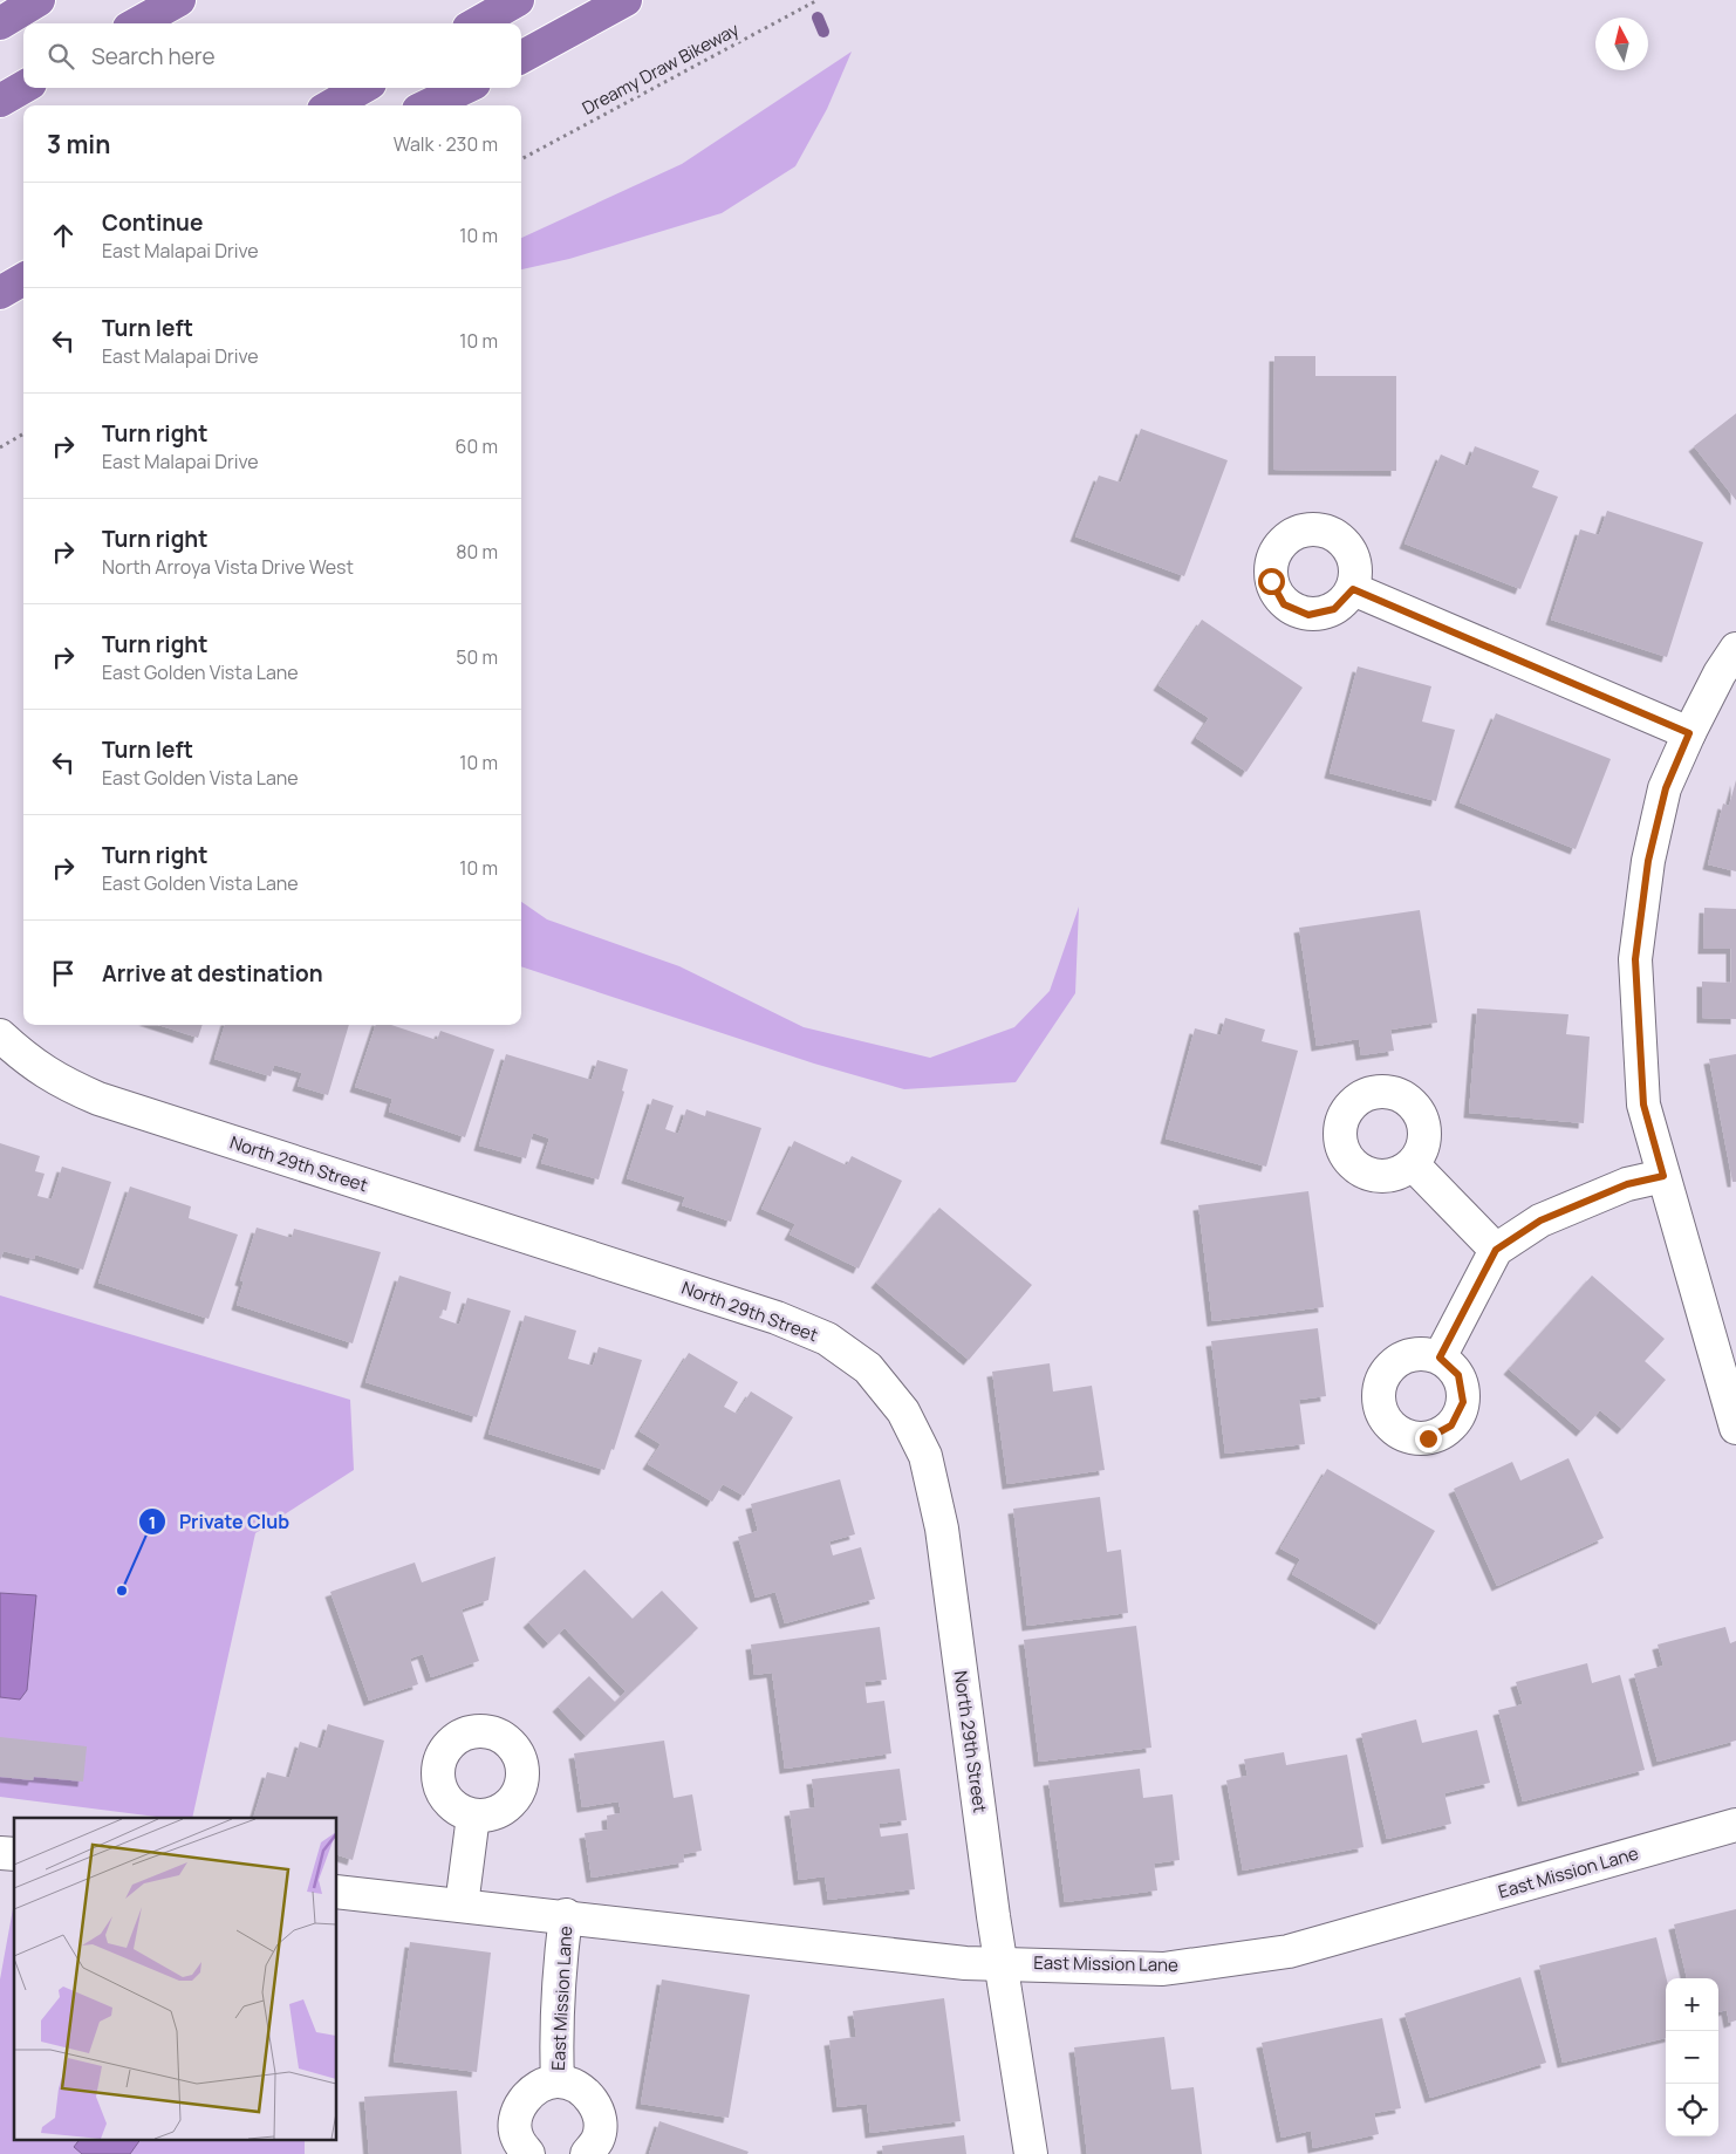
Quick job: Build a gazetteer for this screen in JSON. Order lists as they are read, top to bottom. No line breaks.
{"streets":{"street":["North 29th Street","East Mission Lane"],"path":["Dreamy Draw Bikeway"]},"crossings":[["North 29th Street","East Mission Lane"]],"places":["Private Club"],"north":"top","page":{"search":"Search here","heading":["3 min","Walk · 230 m"],"list":[["Continue","East Malapai Drive","10 m"],["Turn left","East Malapai Drive","10 m"],["Turn right","East Malapai Drive","60 m"],["Turn right","North Arroya Vista Drive West","80 m"],["Turn right","East Golden Vista Lane","50 m"],["Turn left","East Golden Vista Lane","10 m"],["Turn right","East Golden Vista Lane","10 m"],"Arrive at destination"],"map_buttons":["+","−"]}}
